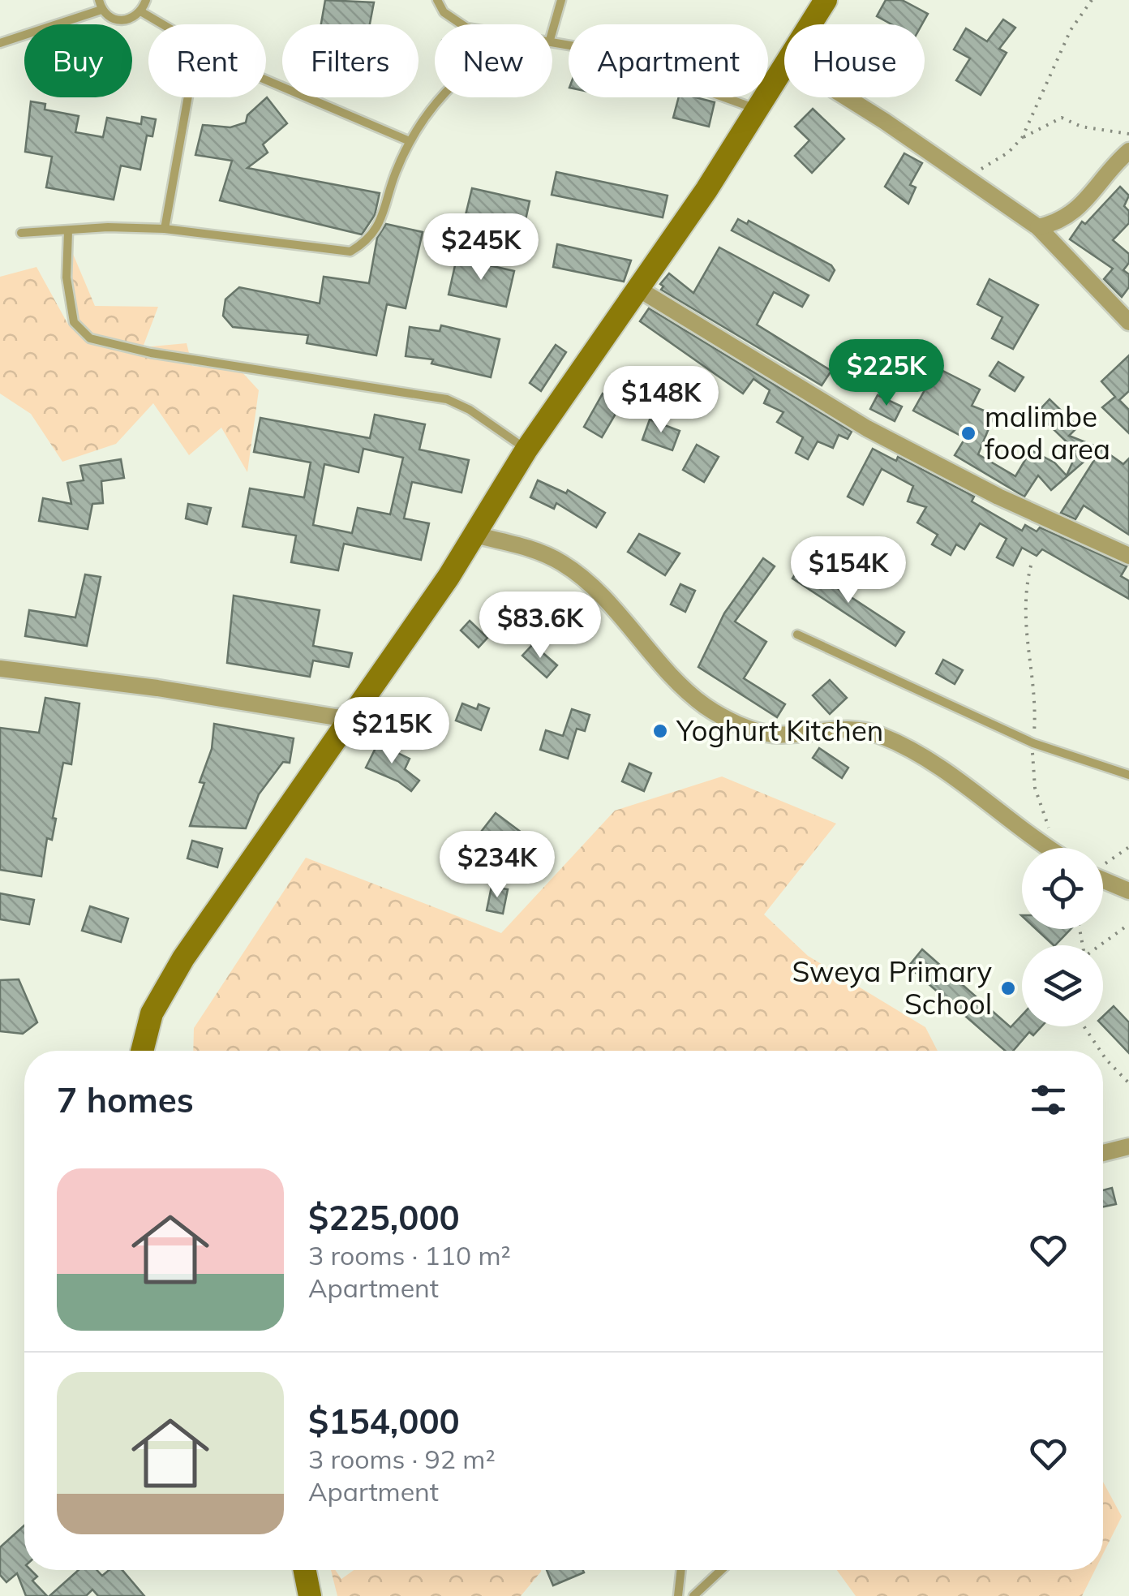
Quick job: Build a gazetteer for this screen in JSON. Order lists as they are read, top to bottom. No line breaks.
{"places":["malimbe food area","Yoghurt Kitchen","Sweya Primary School"],"page":{"chip":["Buy","Rent","Filters","New","Apartment","House"],"price":["$245K","$225K","$148K","$154K","$83.6K","$215K","$234K"],"heading":"7 homes","list":[{"name":"$225,000","note":"3 rooms · 110 m² · Apartment"},{"name":"$154,000","note":"3 rooms · 92 m² · Apartment"}]}}
